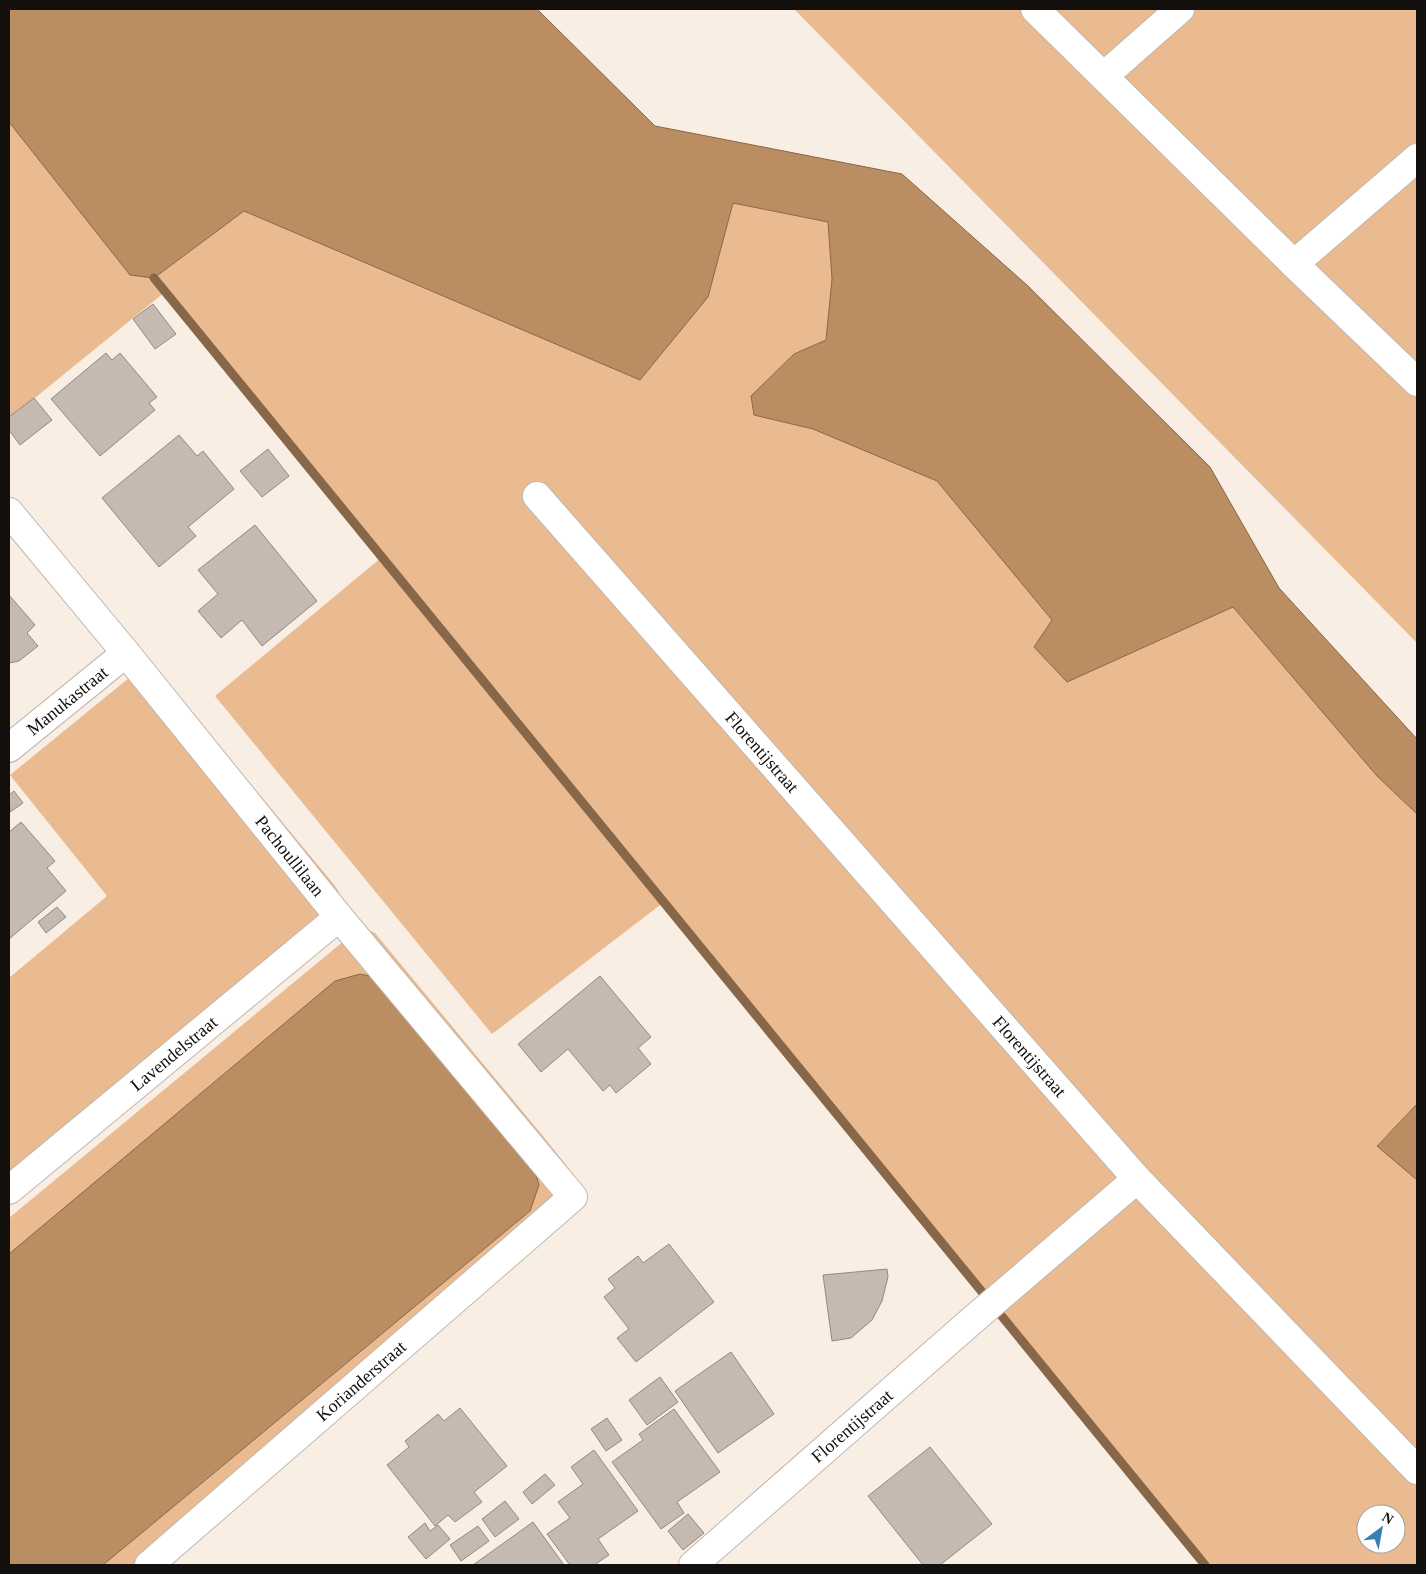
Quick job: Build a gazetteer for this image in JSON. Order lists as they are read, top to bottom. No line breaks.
{"streets":{"street":["Manukastraat","Florentijstraat","Pachoullilaan","Lavendelstraat","Korianderstraat"]},"crossings":[["Manukastraat","Pachoullilaan"],["Pachoullilaan","Lavendelstraat"],["Pachoullilaan","Korianderstraat"]],"north":"top right"}
